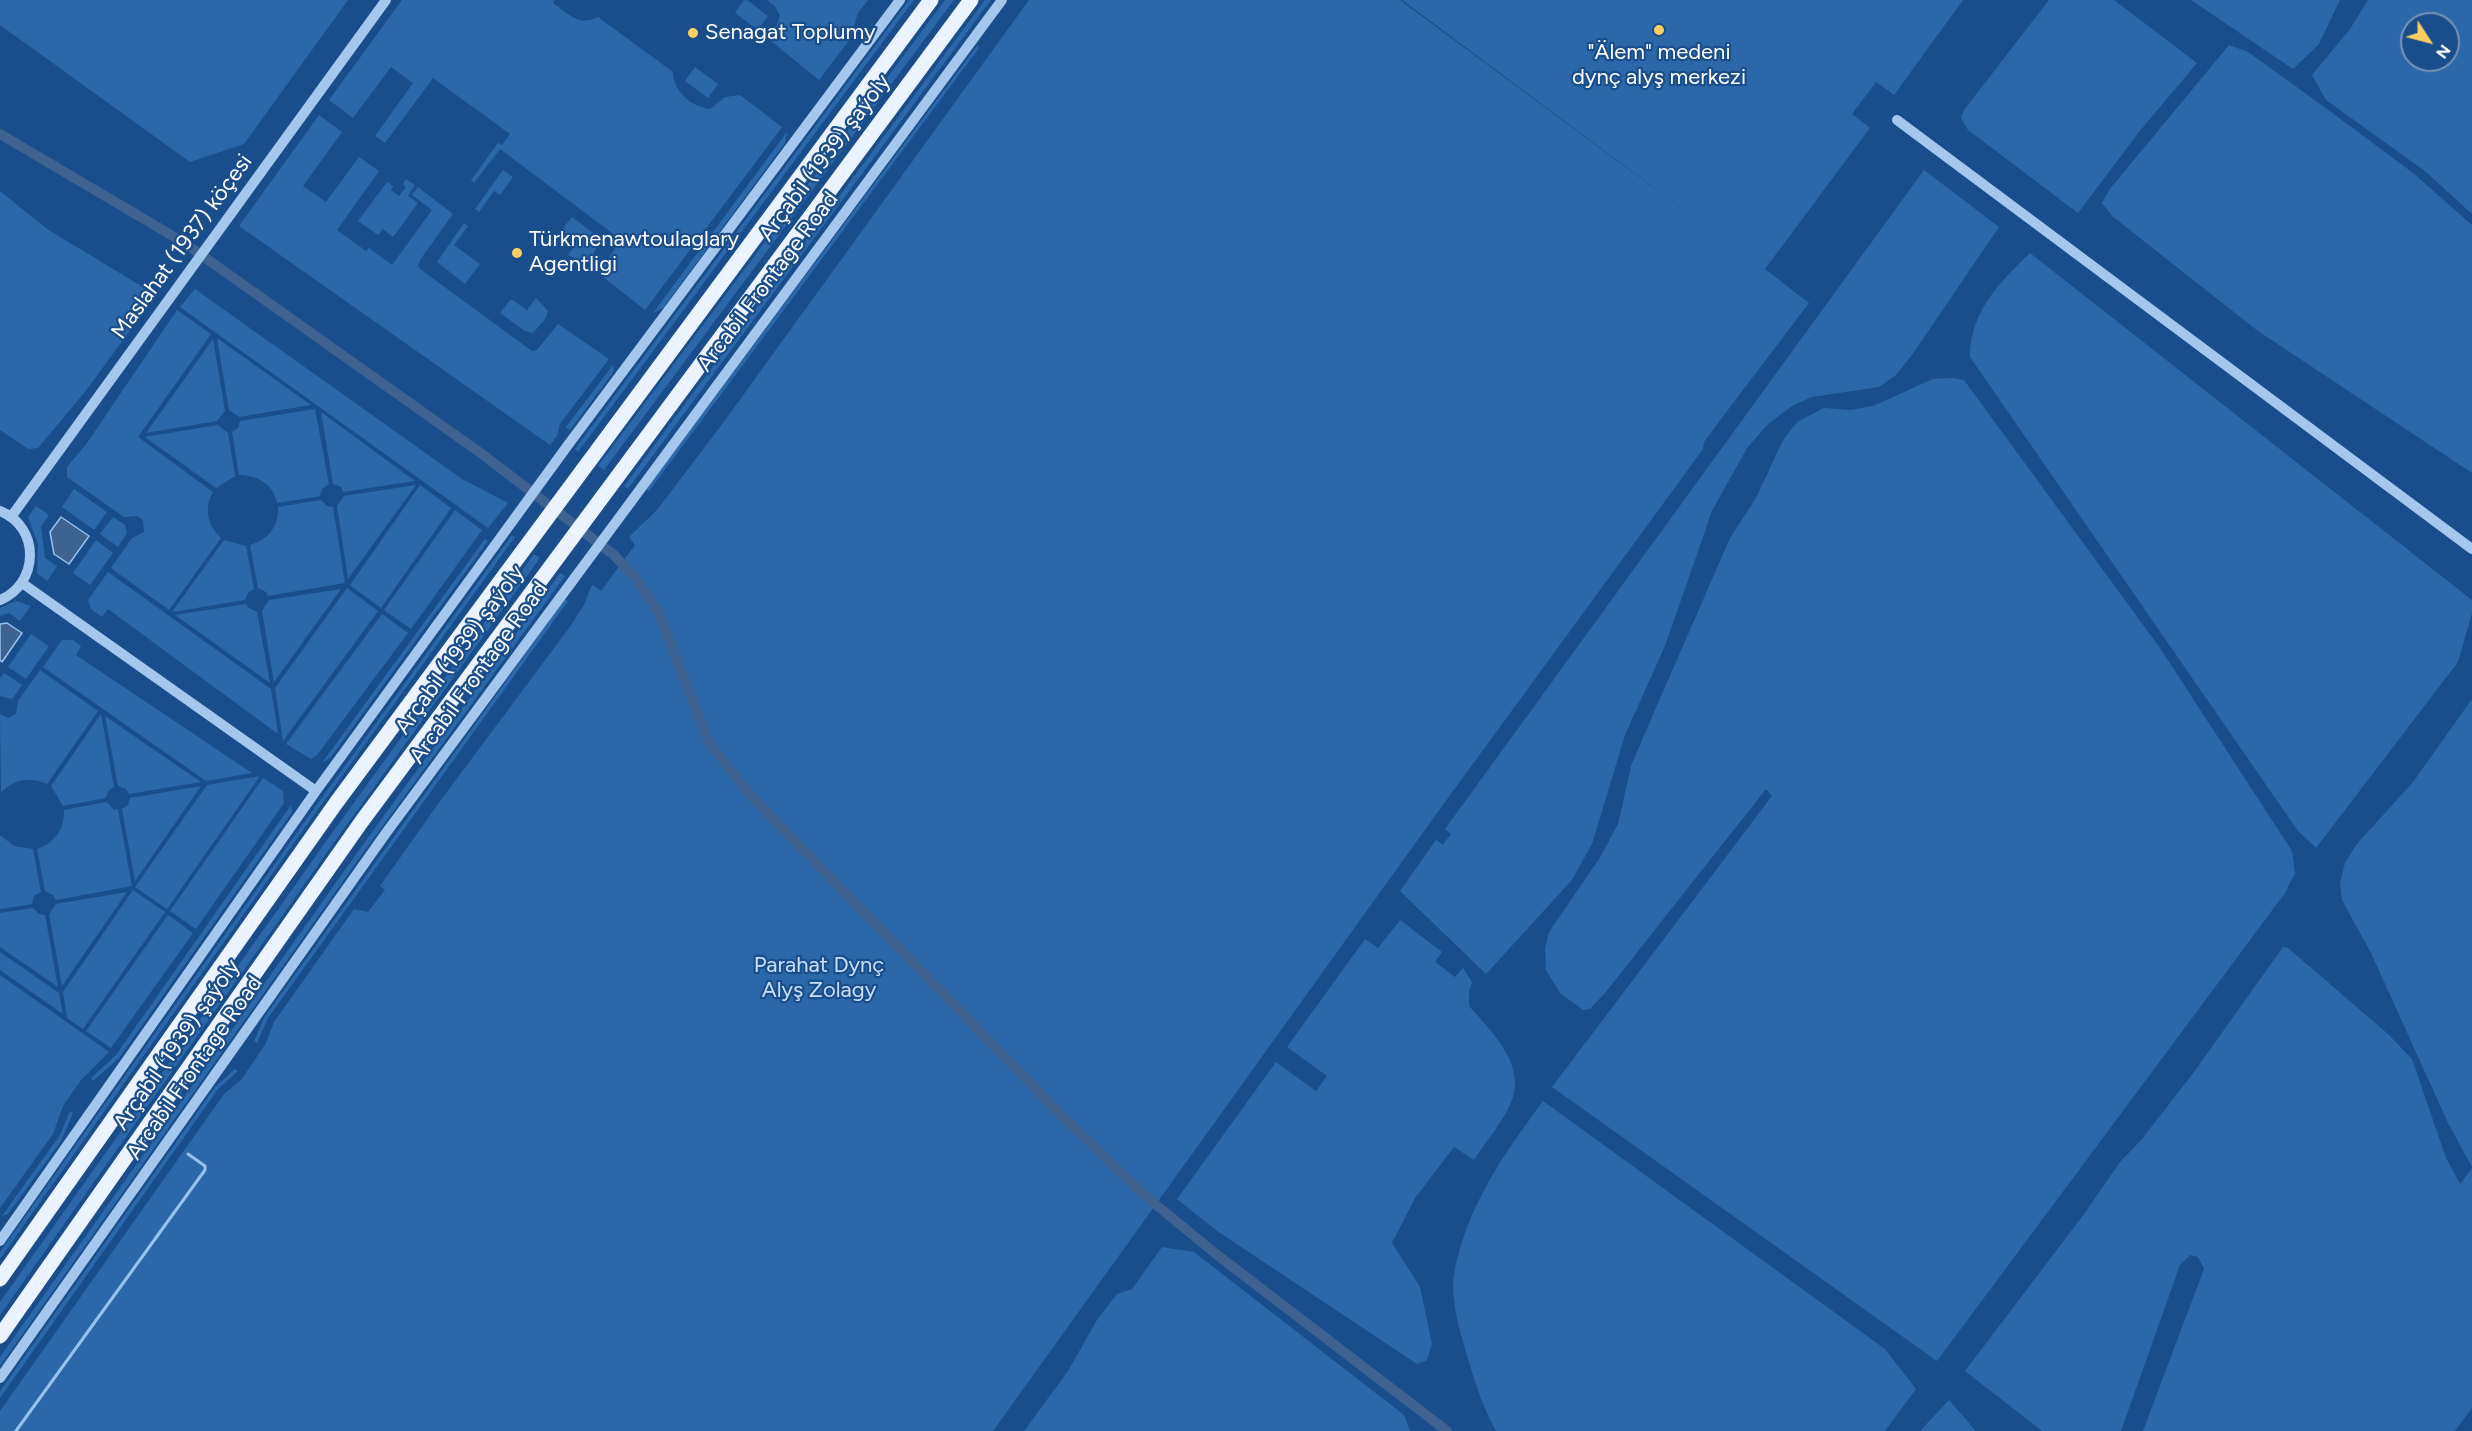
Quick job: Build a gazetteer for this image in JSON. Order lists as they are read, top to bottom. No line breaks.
{"streets":{"main road":["Arçabil (1939) şaýoly"],"street":["Maslahat (1937) köçesi","Arcabil Frontage Road"]},"parks":["Parahat Dynç Alyş Zolagy"],"places":["\"Älem\" medeni dynç alyş merkezi","Senagat Toplumy","Türkmenawtoulaglary Agentligi"],"north":"bottom right"}
